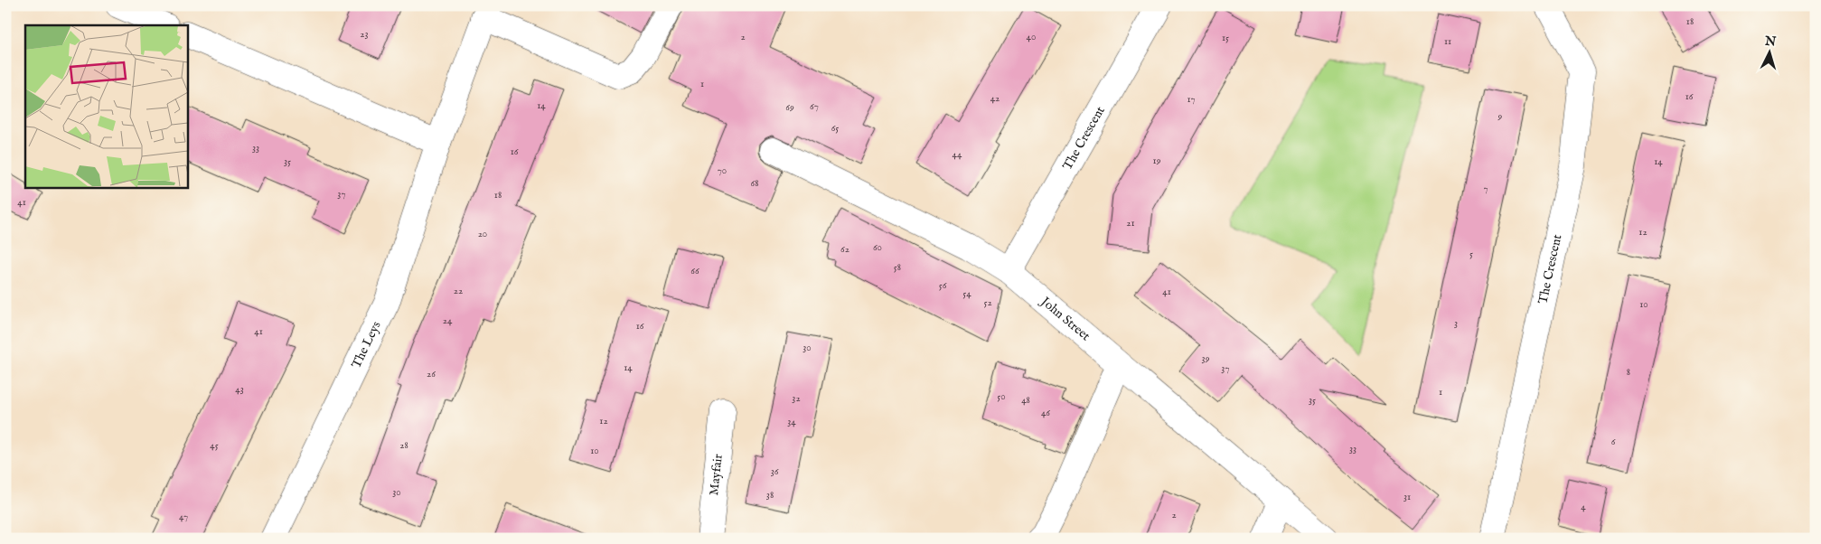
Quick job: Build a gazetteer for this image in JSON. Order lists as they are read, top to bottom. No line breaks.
{"streets":{"street":["The Crescent","John Street","The Leys","Mayfair"]},"crossings":[["The Crescent","John Street"]],"house_numbers":["18","23","2","40","15","11","1","16","42","17","14","67","69","9","65","33","16","44","19","35","14","70","68","7","37","18","41","21","12","20","60","62","5","58","66","56","22","41","54","52","10","24","3","16","41","30","39","14","37","8","26","43","1","50","32","48","35","46","12","34","6","45","28","33","10","36","30","38","31","4","2","47"],"north":"top"}
